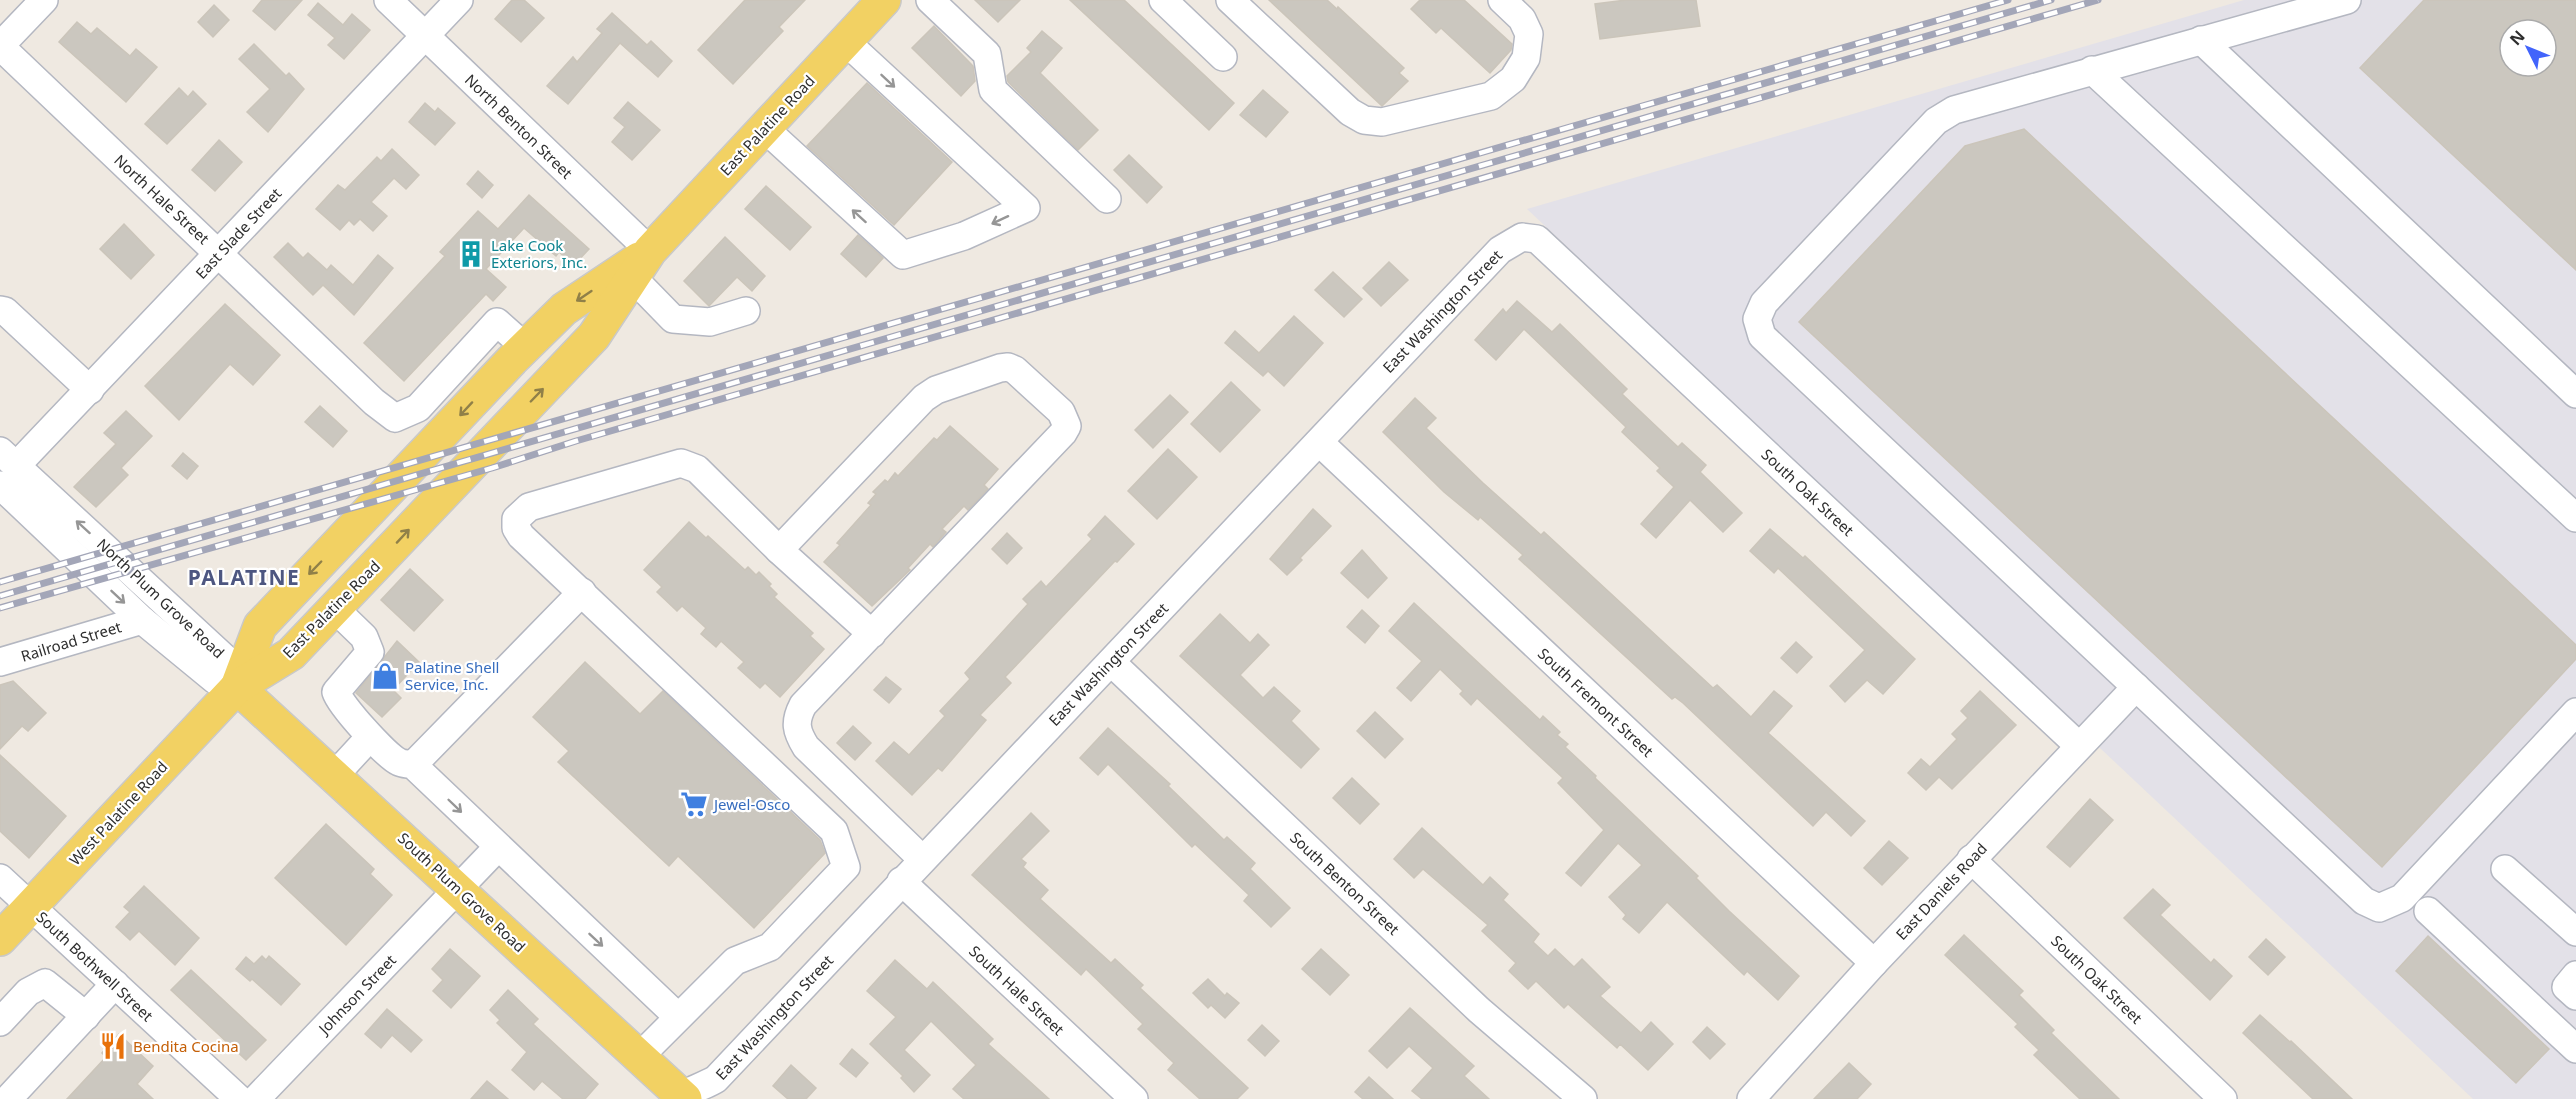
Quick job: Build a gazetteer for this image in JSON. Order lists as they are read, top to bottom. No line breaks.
{"streets":{"main road":["East Palatine Road","West Palatine Road","South Plum Grove Road"],"street":["North Benton Street","North Hale Street","East Slade Street","East Washington Street","South Oak Street","North Plum Grove Road","Railroad Street","South Fremont Street","South Benton Street","East Daniels Road","South Bothwell Street","South Hale Street","Johnson Street"]},"crossings":[["East Palatine Road","North Benton Street"],["East Palatine Road","North Hale Street"],["East Palatine Road","North Plum Grove Road"],["East Palatine Road","West Palatine Road"],["East Palatine Road","South Plum Grove Road"],["North Benton Street","East Slade Street"],["North Hale Street","East Slade Street"],["East Slade Street","North Plum Grove Road"],["East Washington Street","South Oak Street"],["East Washington Street","South Fremont Street"],["East Washington Street","South Benton Street"],["East Washington Street","South Plum Grove Road"],["East Washington Street","South Hale Street"],["South Oak Street","East Daniels Road"],["North Plum Grove Road","Railroad Street"],["North Plum Grove Road","West Palatine Road"],["North Plum Grove Road","South Plum Grove Road"],["South Fremont Street","East Daniels Road"],["West Palatine Road","South Plum Grove Road"],["West Palatine Road","South Bothwell Street"],["South Plum Grove Road","Johnson Street"]],"districts":["PALATINE"],"places":{"building":["Lake Cook Exteriors, Inc."],"shop":["Palatine Shell Service, Inc."],"supermarket":["Jewel-Osco"],"restaurant":["Bendita Cocina"]},"north":"top left"}
